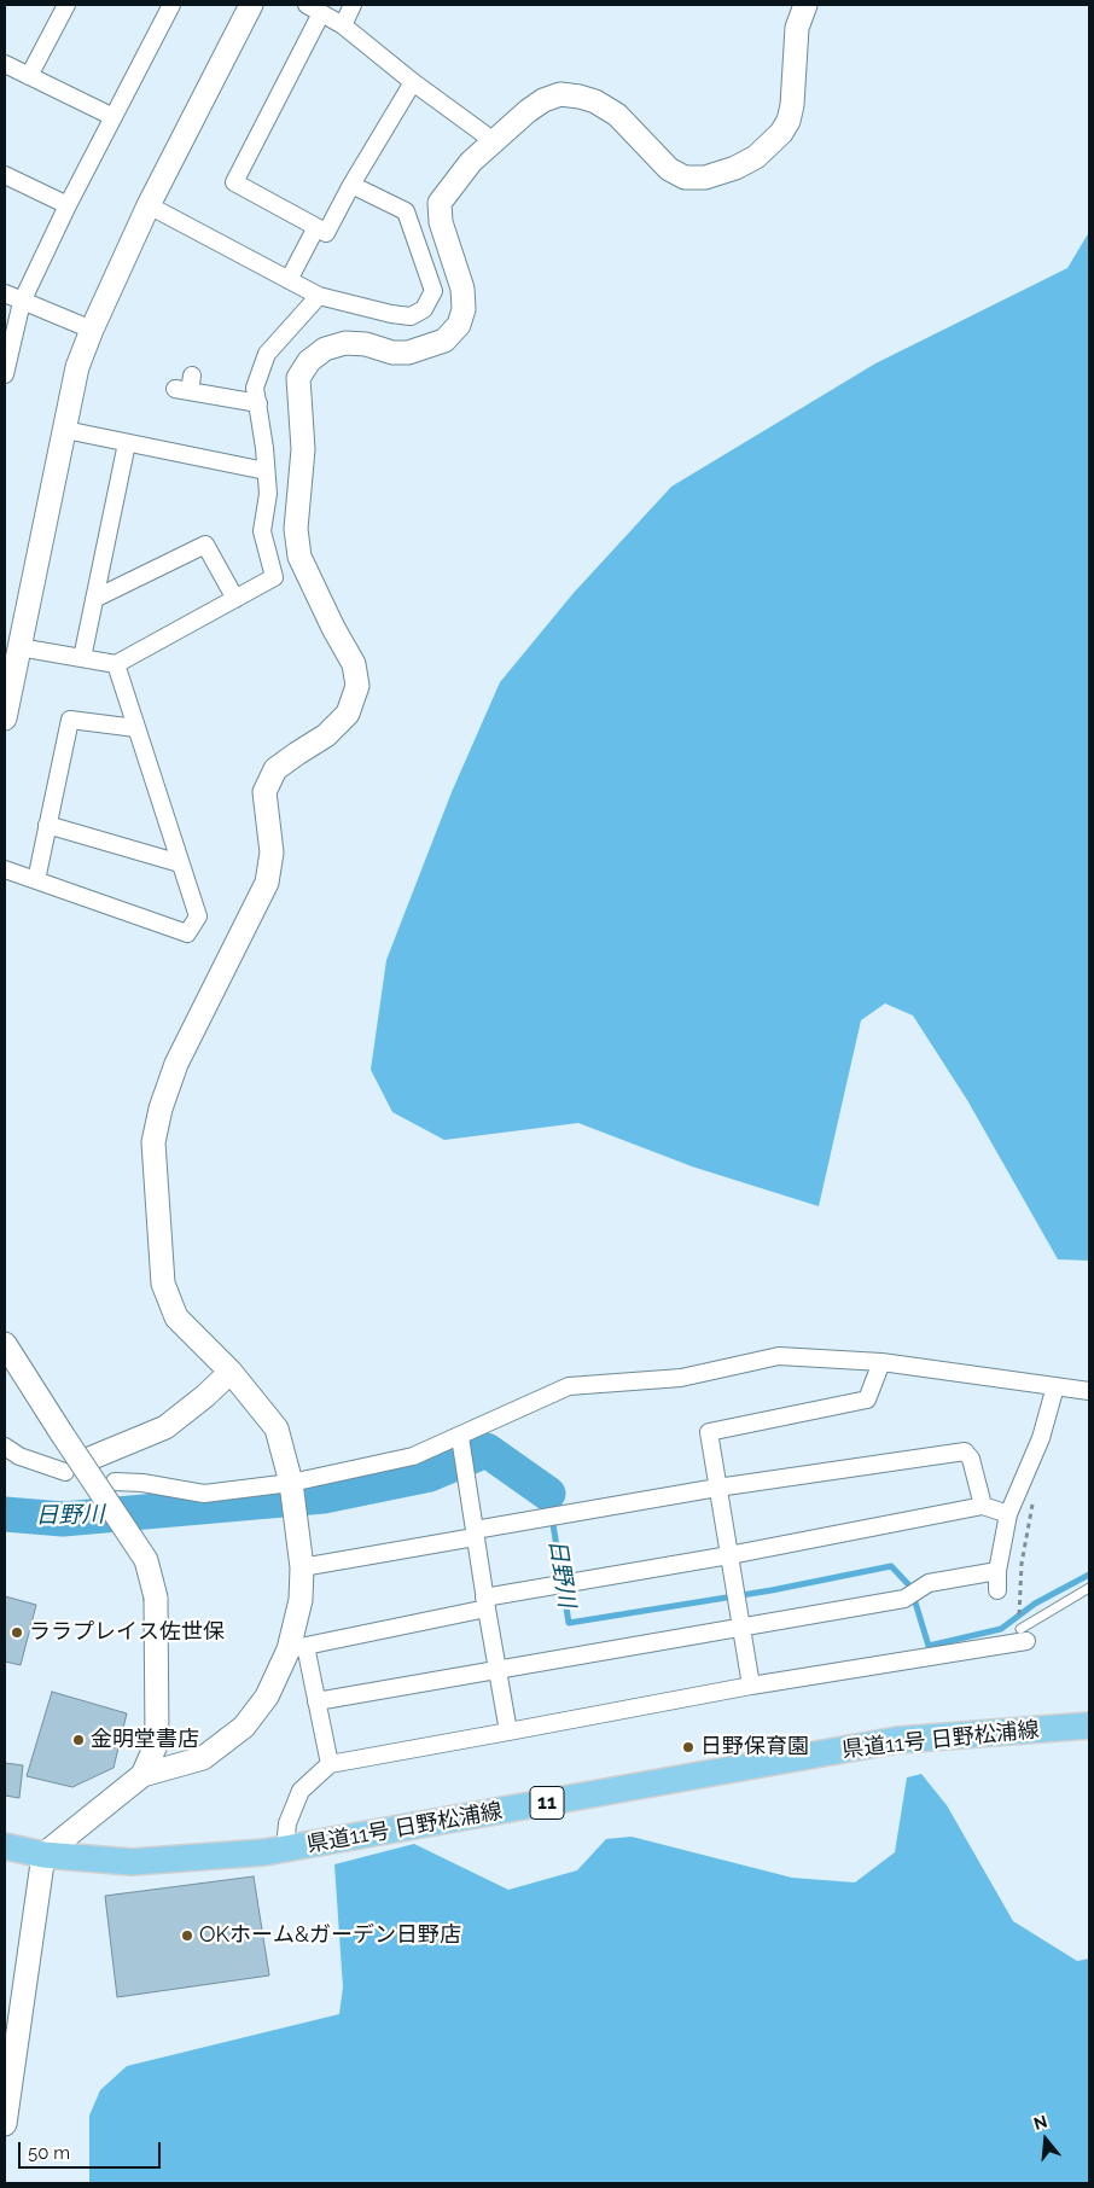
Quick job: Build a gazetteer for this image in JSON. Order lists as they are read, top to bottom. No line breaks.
{"streets":{"main road":["県道11号 日野松浦線","11"]},"water":["日野川"],"places":["ララプレイス佐世保","金明堂書店","日野保育園","OKホーム&ガーデン日野店"],"scale_bar":"50 m","north":"top"}
